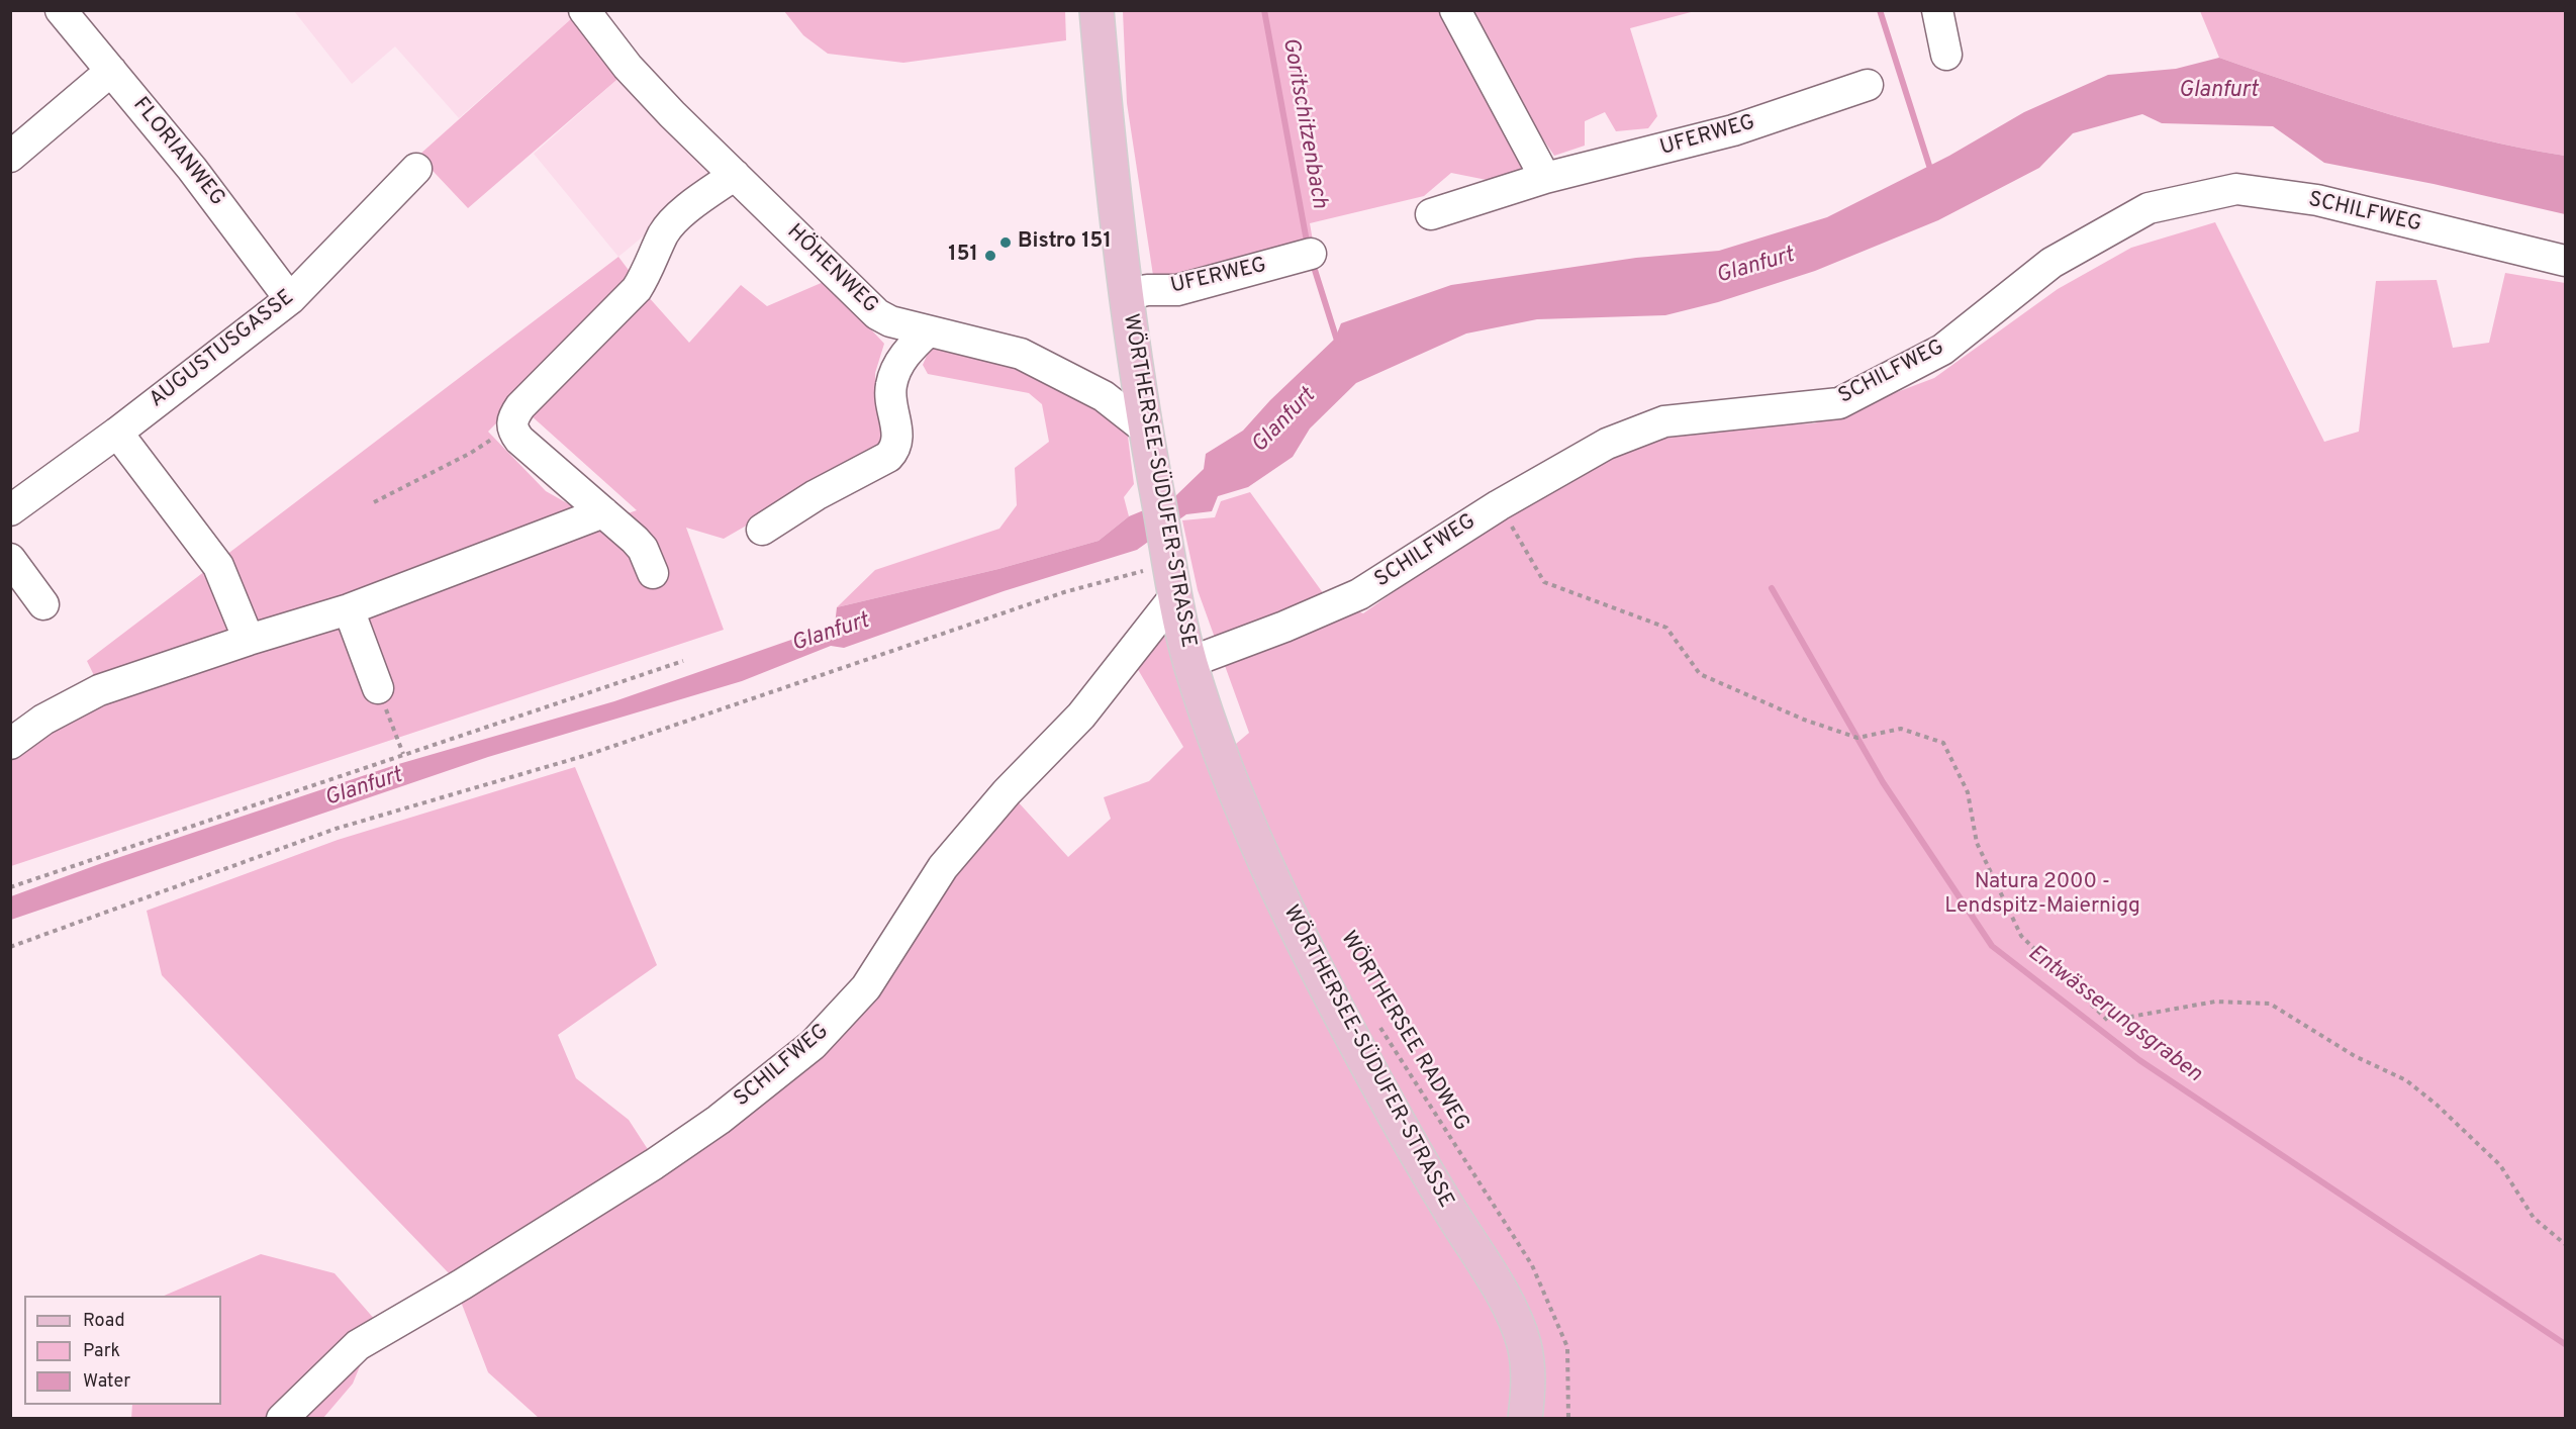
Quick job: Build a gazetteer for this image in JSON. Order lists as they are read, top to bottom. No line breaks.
{"streets":{"main road":["WÖRTHERSEE-SÜDUFER-STRASSE"],"street":["UFERWEG","FLORIANWEG","SCHILFWEG","HÖHENWEG","AUGUSTUSGASSE"],"path":["WÖRTHERSEE RADWEG"]},"crossings":[["UFERWEG","WÖRTHERSEE-SÜDUFER-STRASSE"],["FLORIANWEG","AUGUSTUSGASSE"],["SCHILFWEG","WÖRTHERSEE-SÜDUFER-STRASSE"],["HÖHENWEG","WÖRTHERSEE-SÜDUFER-STRASSE"]],"water":["Glanfurt","Goritschitzenbach","Entwässerungsgraben"],"parks":["Natura 2000 - Lendspitz-Maiernigg"],"places":["Bistro 151","151"],"legend":["Road","Park","Water"]}
